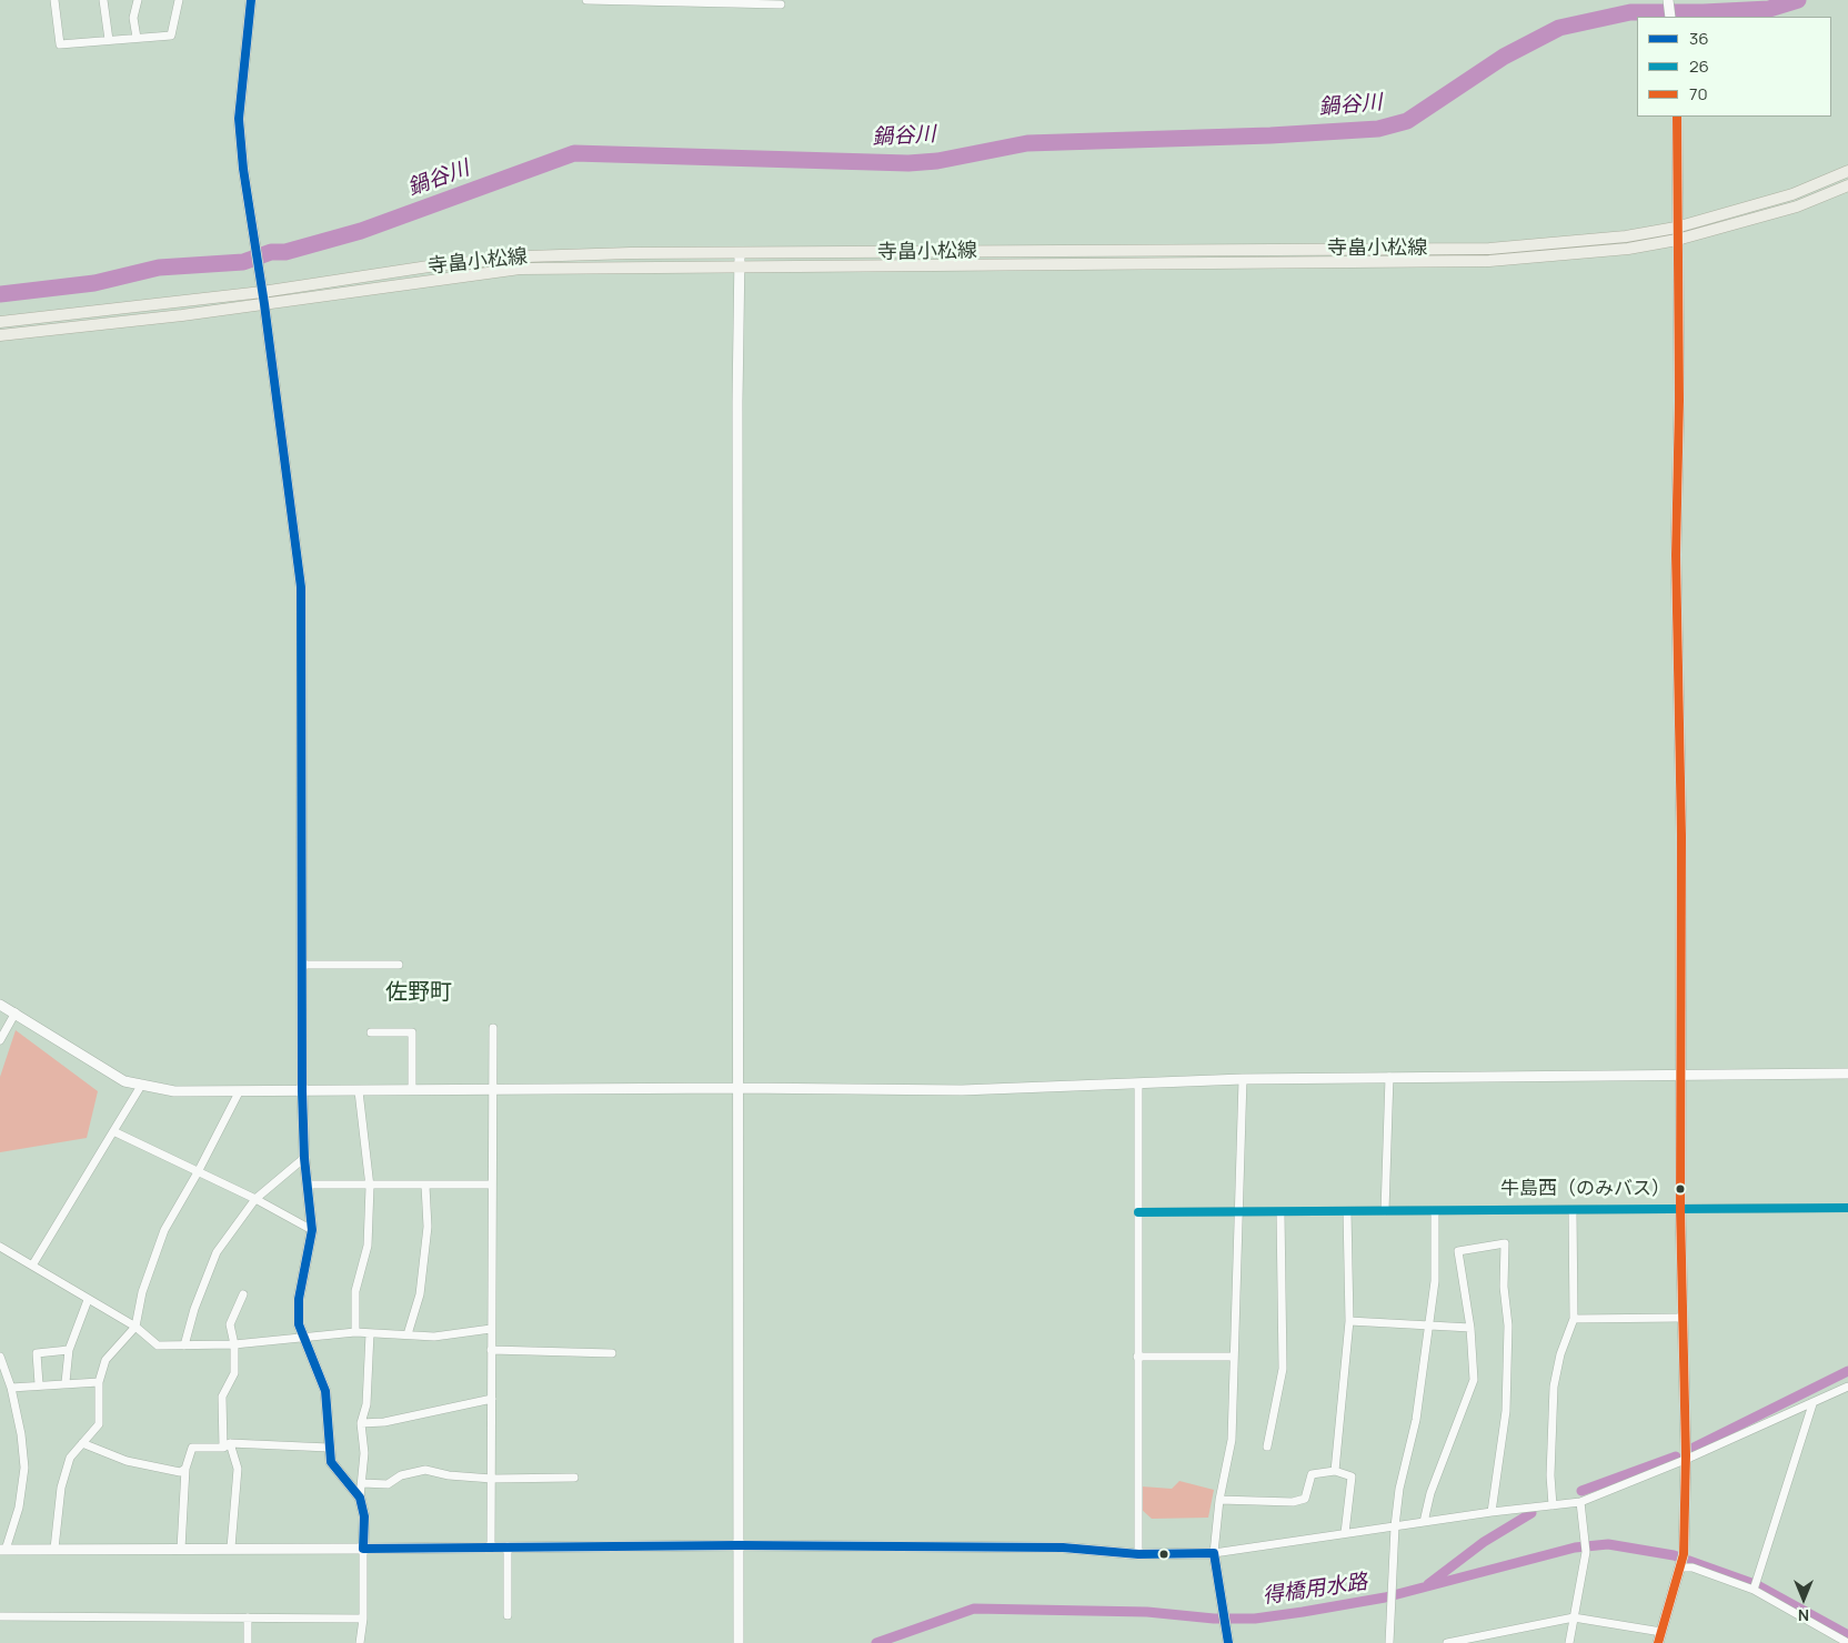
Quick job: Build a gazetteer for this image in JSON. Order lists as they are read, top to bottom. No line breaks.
{"streets":{"main road":["寺畠小松線"]},"districts":["佐野町"],"water":["鍋谷川","得橋用水路"],"places":["牛島西（のみバス）"],"lines":["transit line 36","transit line 70","transit line 26"],"legend":["36","26","70"],"north":"bottom"}
